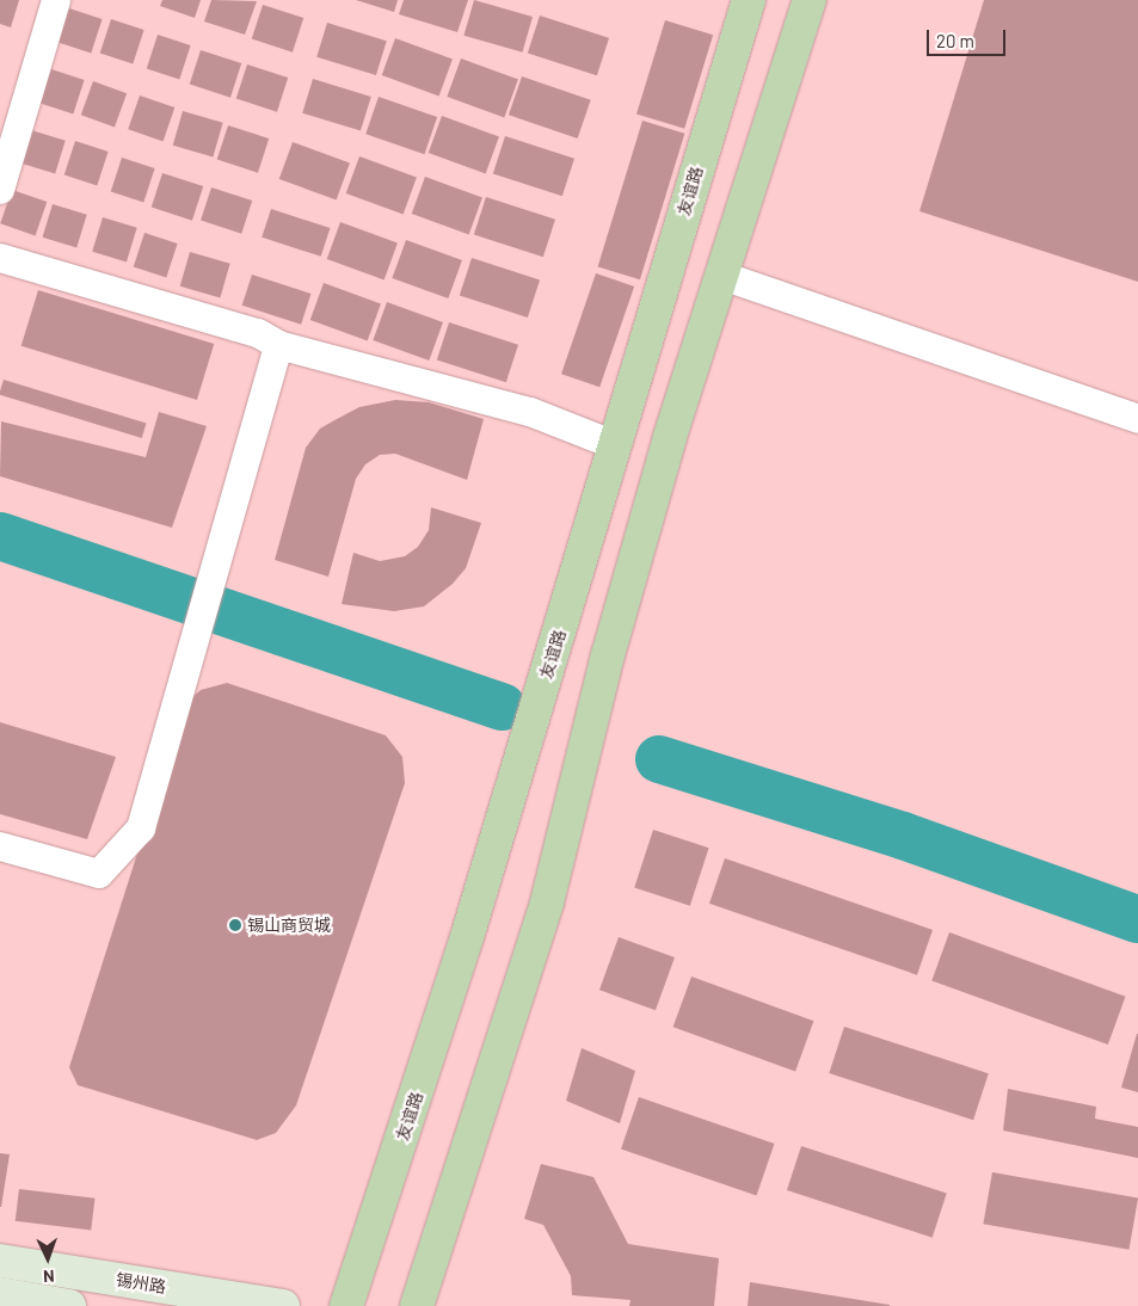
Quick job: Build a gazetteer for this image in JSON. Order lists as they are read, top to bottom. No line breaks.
{"streets":{"main road":["友谊路"],"street":["锡州路"]},"places":["锡山商贸城"],"scale_bar":"20 m","north":"bottom"}
